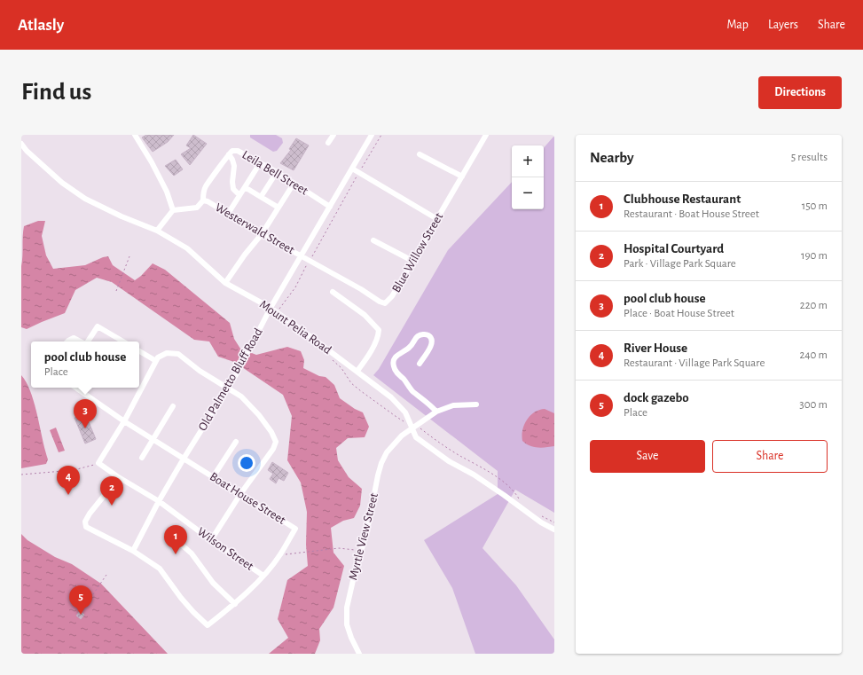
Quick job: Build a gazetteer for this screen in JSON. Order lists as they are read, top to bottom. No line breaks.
{"streets":{"street":["Leila Bell Street","Westerwald Street","Blue Willow Street","Mount Pelia Road","Old Palmetto Bluff Road","Boat House Street","Myrtle View Street","Wilson Street"]},"crossings":[["Leila Bell Street","Westerwald Street"],["Leila Bell Street","Old Palmetto Bluff Road"],["Westerwald Street","Blue Willow Street"],["Westerwald Street","Old Palmetto Bluff Road"],["Blue Willow Street","Old Palmetto Bluff Road"],["Mount Pelia Road","Old Palmetto Bluff Road"],["Mount Pelia Road","Myrtle View Street"],["Old Palmetto Bluff Road","Boat House Street"],["Old Palmetto Bluff Road","Wilson Street"],["Boat House Street","Wilson Street"]],"page":{"header":"Atlasly","nav":["Map","Layers","Share"],"buttons":["Directions",["Save","Share"]],"title":"Find us","heading":["Nearby","5 results"],"map_buttons":["+","−"],"list":[{"mark":"1","name":"Clubhouse Restaurant","note":"Restaurant · Boat House Street","value":"150 m"},{"mark":"2","name":"Hospital Courtyard","note":"Park · Village Park Square","value":"190 m"},{"mark":"3","name":"pool club house","note":"Place · Boat House Street","value":"220 m"},{"mark":"4","name":"River House","note":"Restaurant · Village Park Square","value":"240 m"},{"mark":"5","name":"dock gazebo","note":"Place","value":"300 m"}],"popup":["pool club house","Place"],"pins":["3","4","2","1","5"]}}
